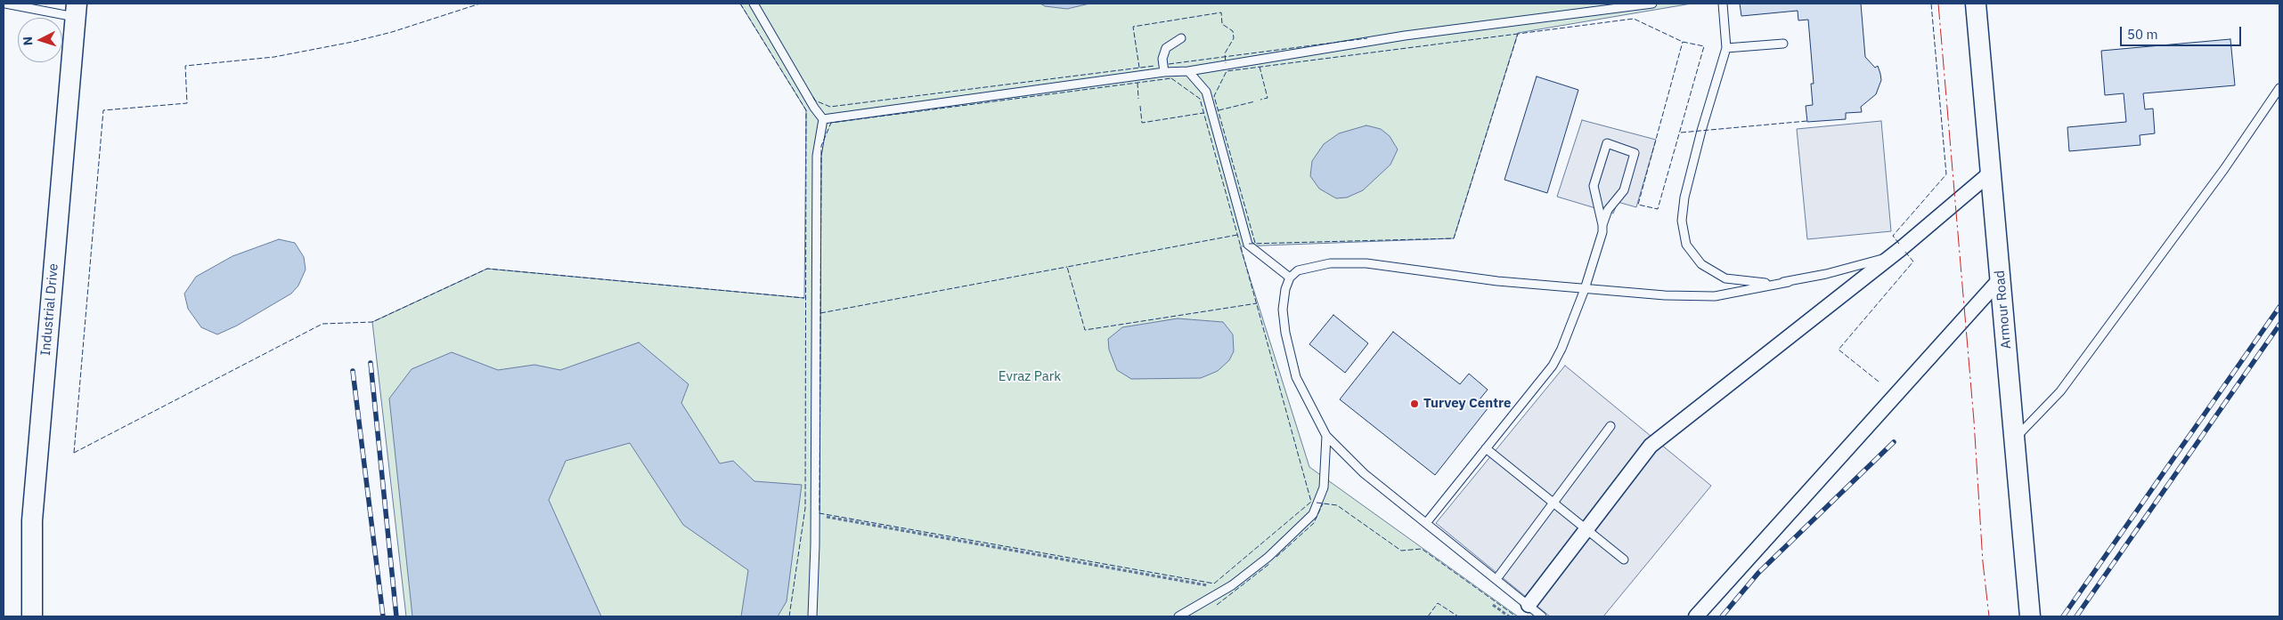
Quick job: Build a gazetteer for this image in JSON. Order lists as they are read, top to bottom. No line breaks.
{"streets":{"street":["Industrial Drive","Armour Road"]},"parks":["Evraz Park"],"places":["Turvey Centre"],"scale_bar":"50 m","north":"left"}
